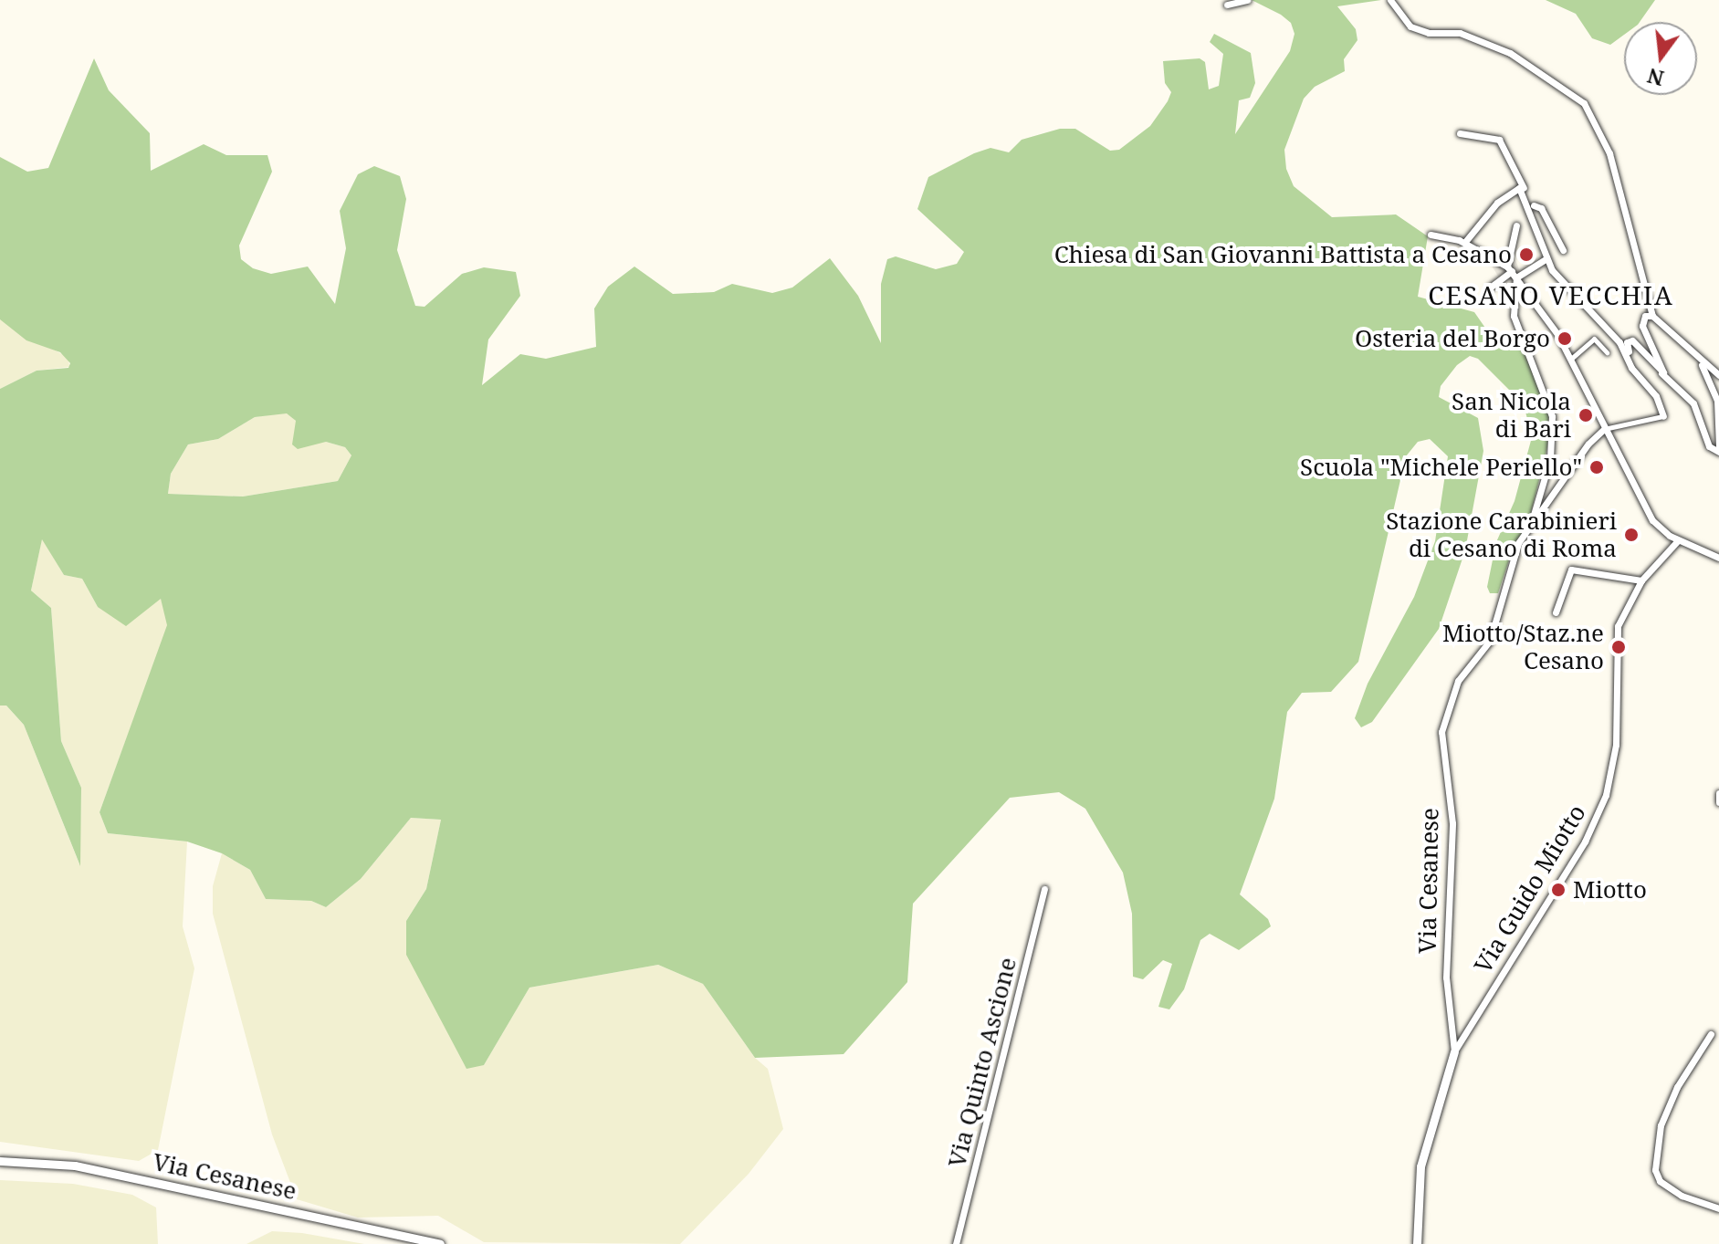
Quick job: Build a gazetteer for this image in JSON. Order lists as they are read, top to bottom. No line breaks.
{"streets":{"street":["Via Cesanese","Via Guido Miotto","Via Quinto Ascione"]},"crossings":[["Via Cesanese","Via Guido Miotto"]],"districts":["CESANO VECCHIA"],"places":["Chiesa di San Giovanni Battista a Cesano","Osteria del Borgo","San Nicola di Bari","Scuola \"Michele Periello\"","Stazione Carabinieri di Cesano di Roma","Miotto/Staz.ne Cesano","Miotto"],"north":"bottom"}
